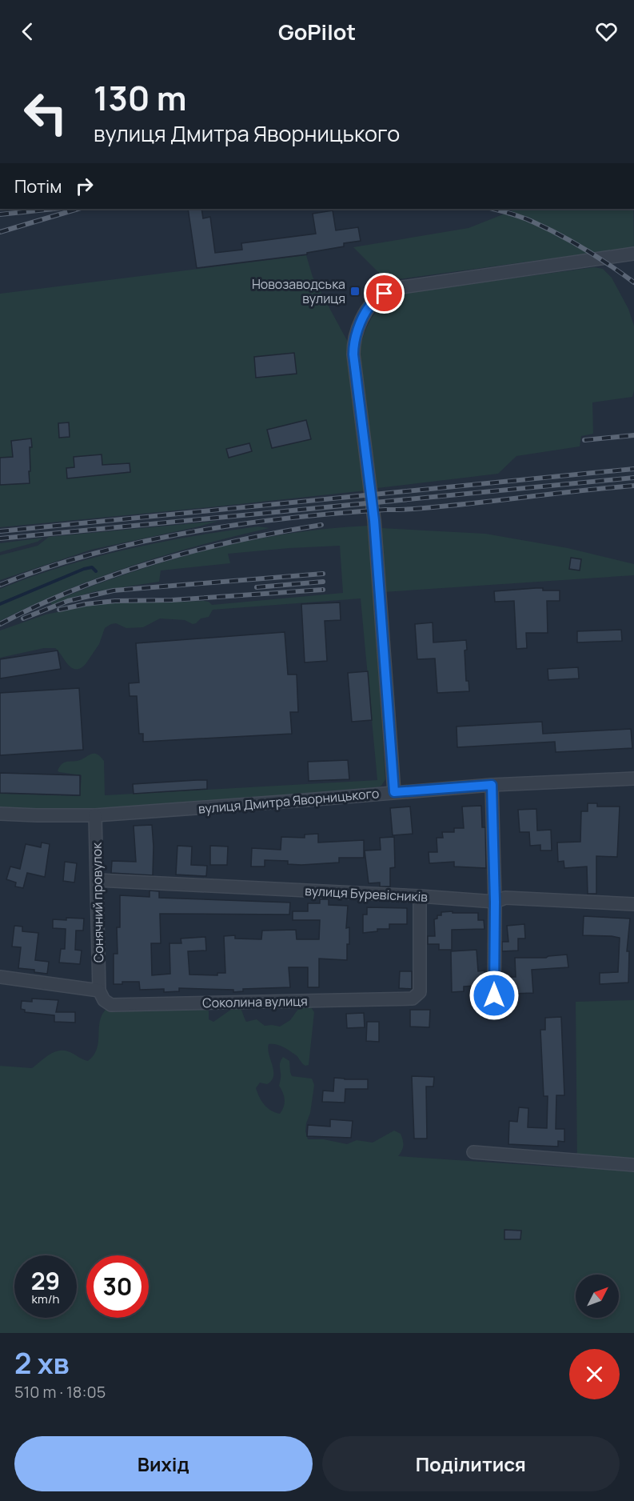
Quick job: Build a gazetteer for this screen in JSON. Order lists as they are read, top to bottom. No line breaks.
{"streets":{"street":["вулиця Дмитра Яворницького","вулиця Буревісників","Сонячний провулок","Соколина вулиця"]},"crossings":[["вулиця Дмитра Яворницького","Сонячний провулок"],["вулиця Буревісників","Сонячний провулок"],["вулиця Буревісників","Соколина вулиця"],["Сонячний провулок","Соколина вулиця"]],"places":{"transit":["Новозаводська вулиця"]},"north":"top right","page":{"header":"GoPilot","turn":["130 m","вулиця Дмитра Яворницького"],"then":"Потім","speed":"29 km/h","limit":"30","heading":["2 хв","510 m · 18:05"],"buttons":["Вихід","Поділитися"]}}
